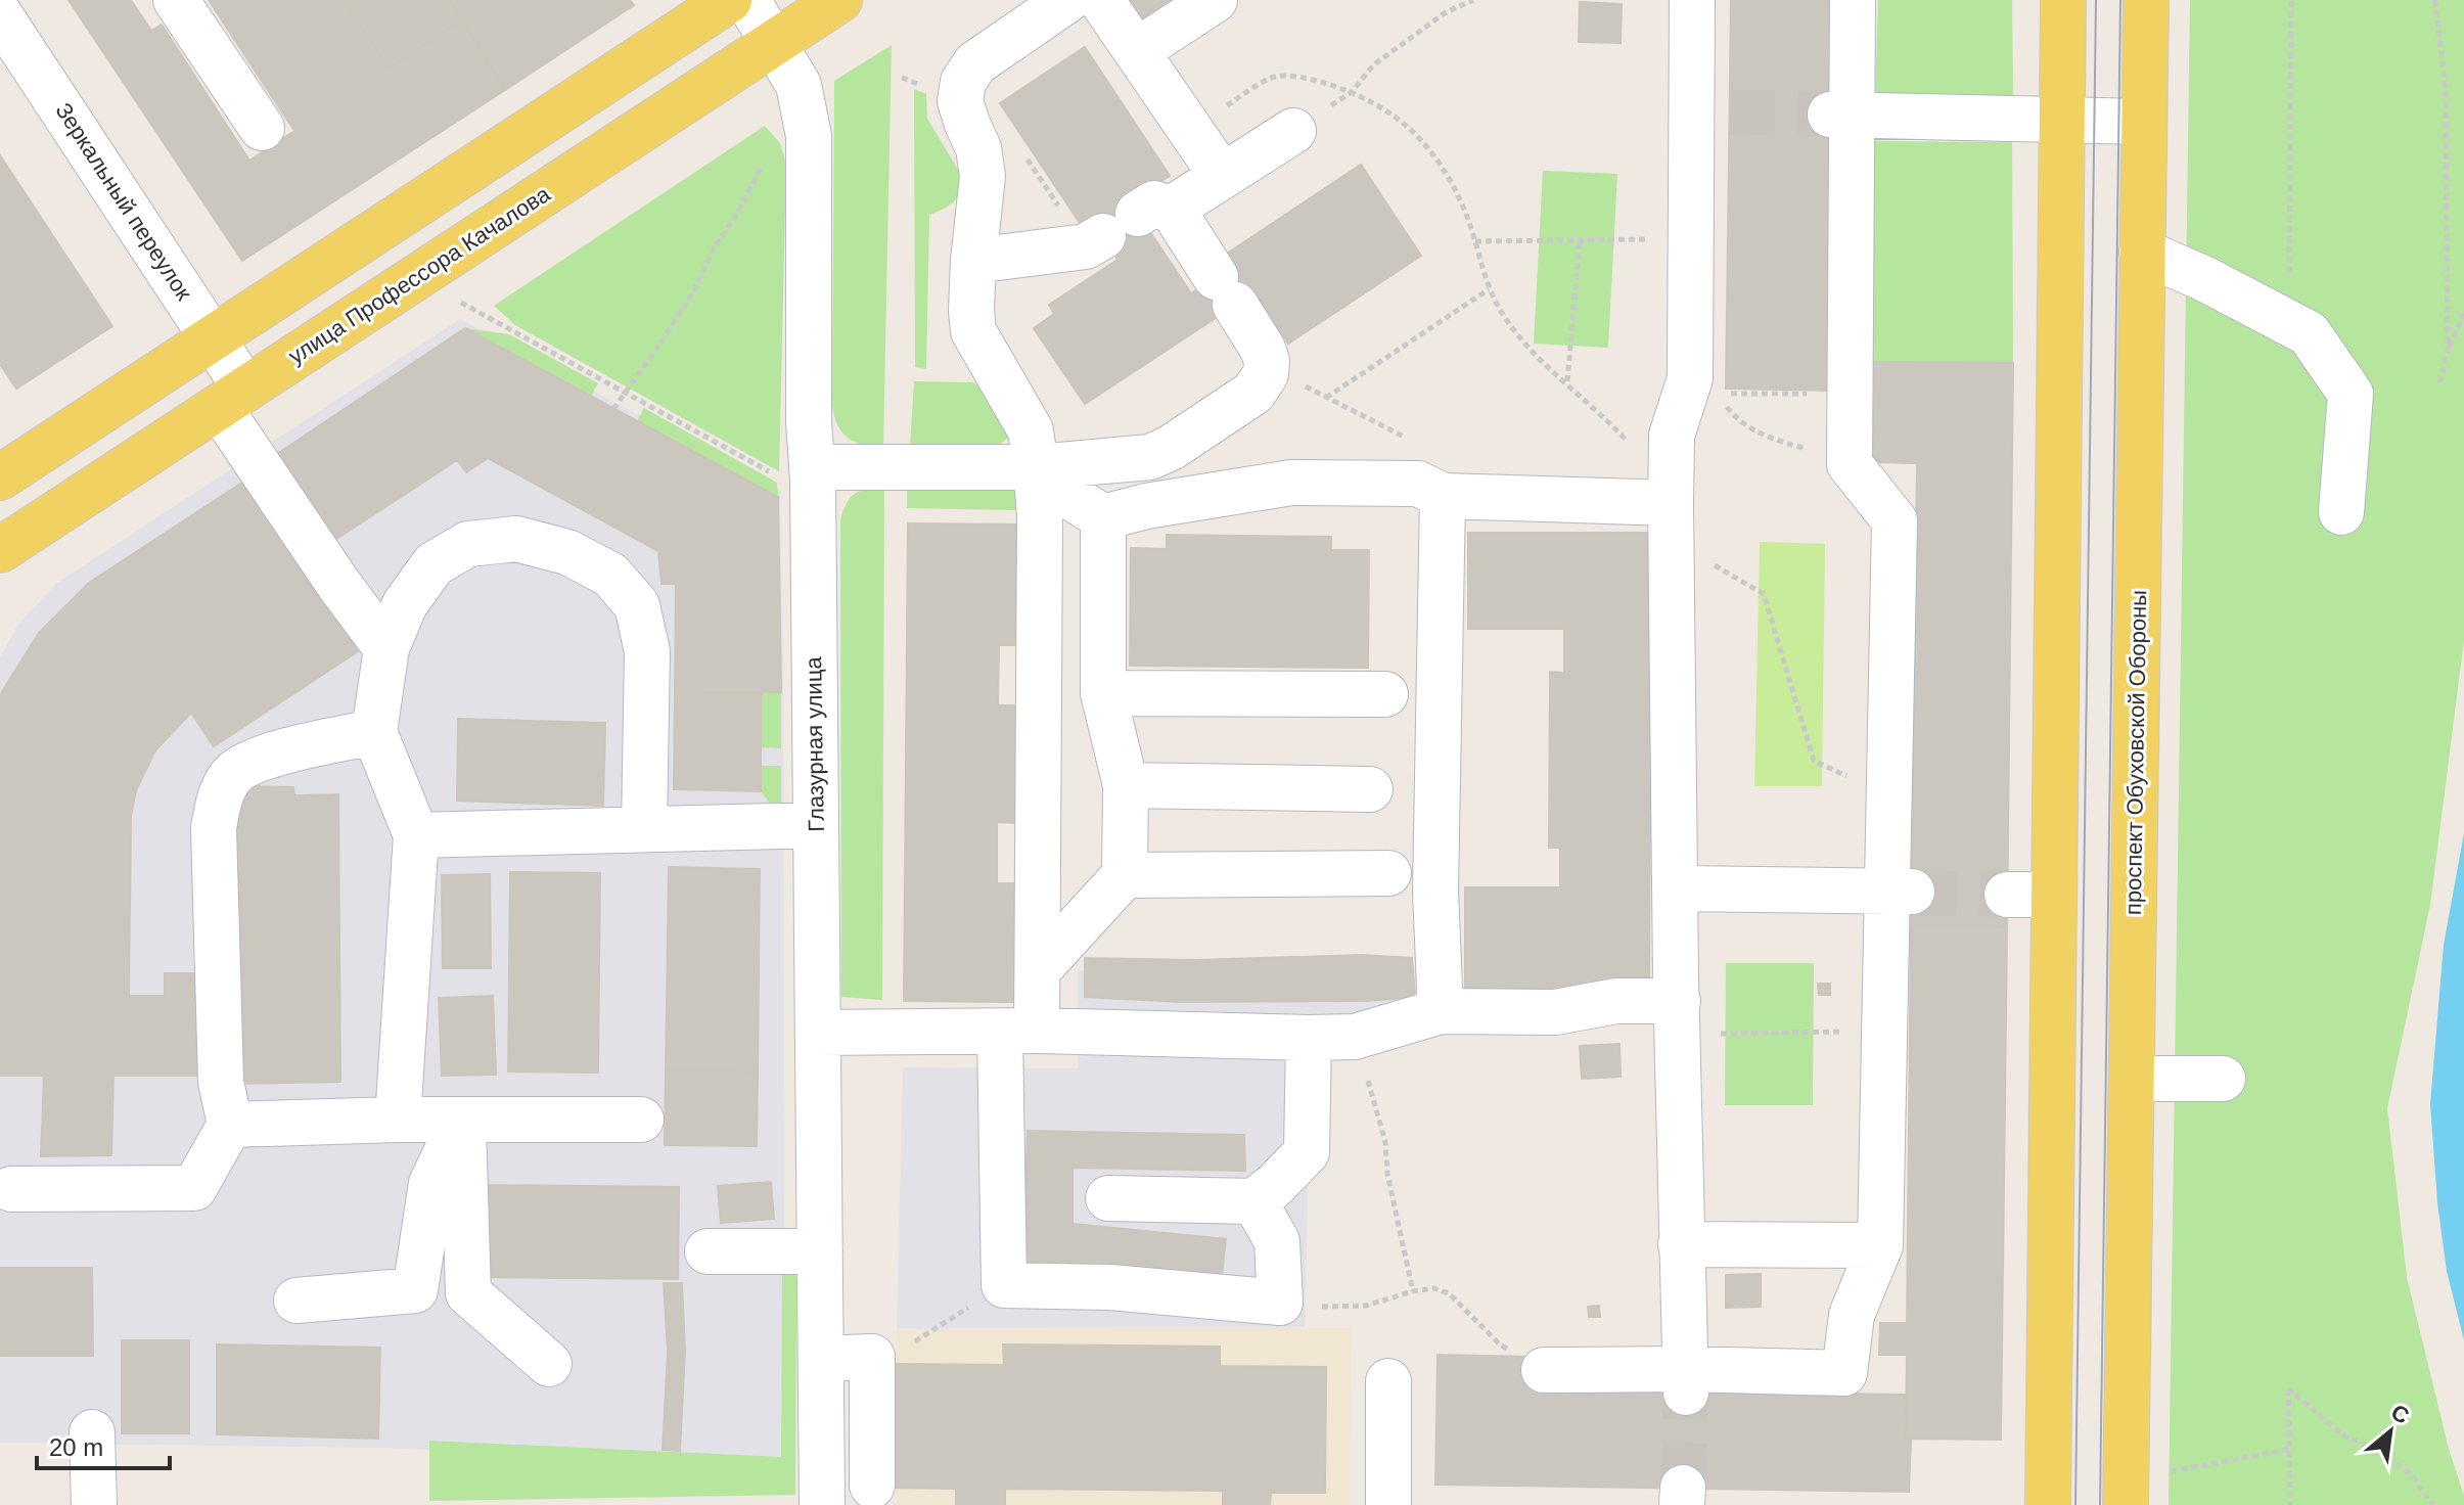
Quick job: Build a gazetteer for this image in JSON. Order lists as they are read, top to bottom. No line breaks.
{"streets":{"main road":["улица Профессора Качалова","проспект Обуховской Обороны"],"street":["Зеркальный переулок","Глазурная улица"]},"crossings":[["Зеркальный переулок","улица Профессора Качалова"],["улица Профессора Качалова","Глазурная улица"]],"scale_bar":"20 m","north":"top right"}
